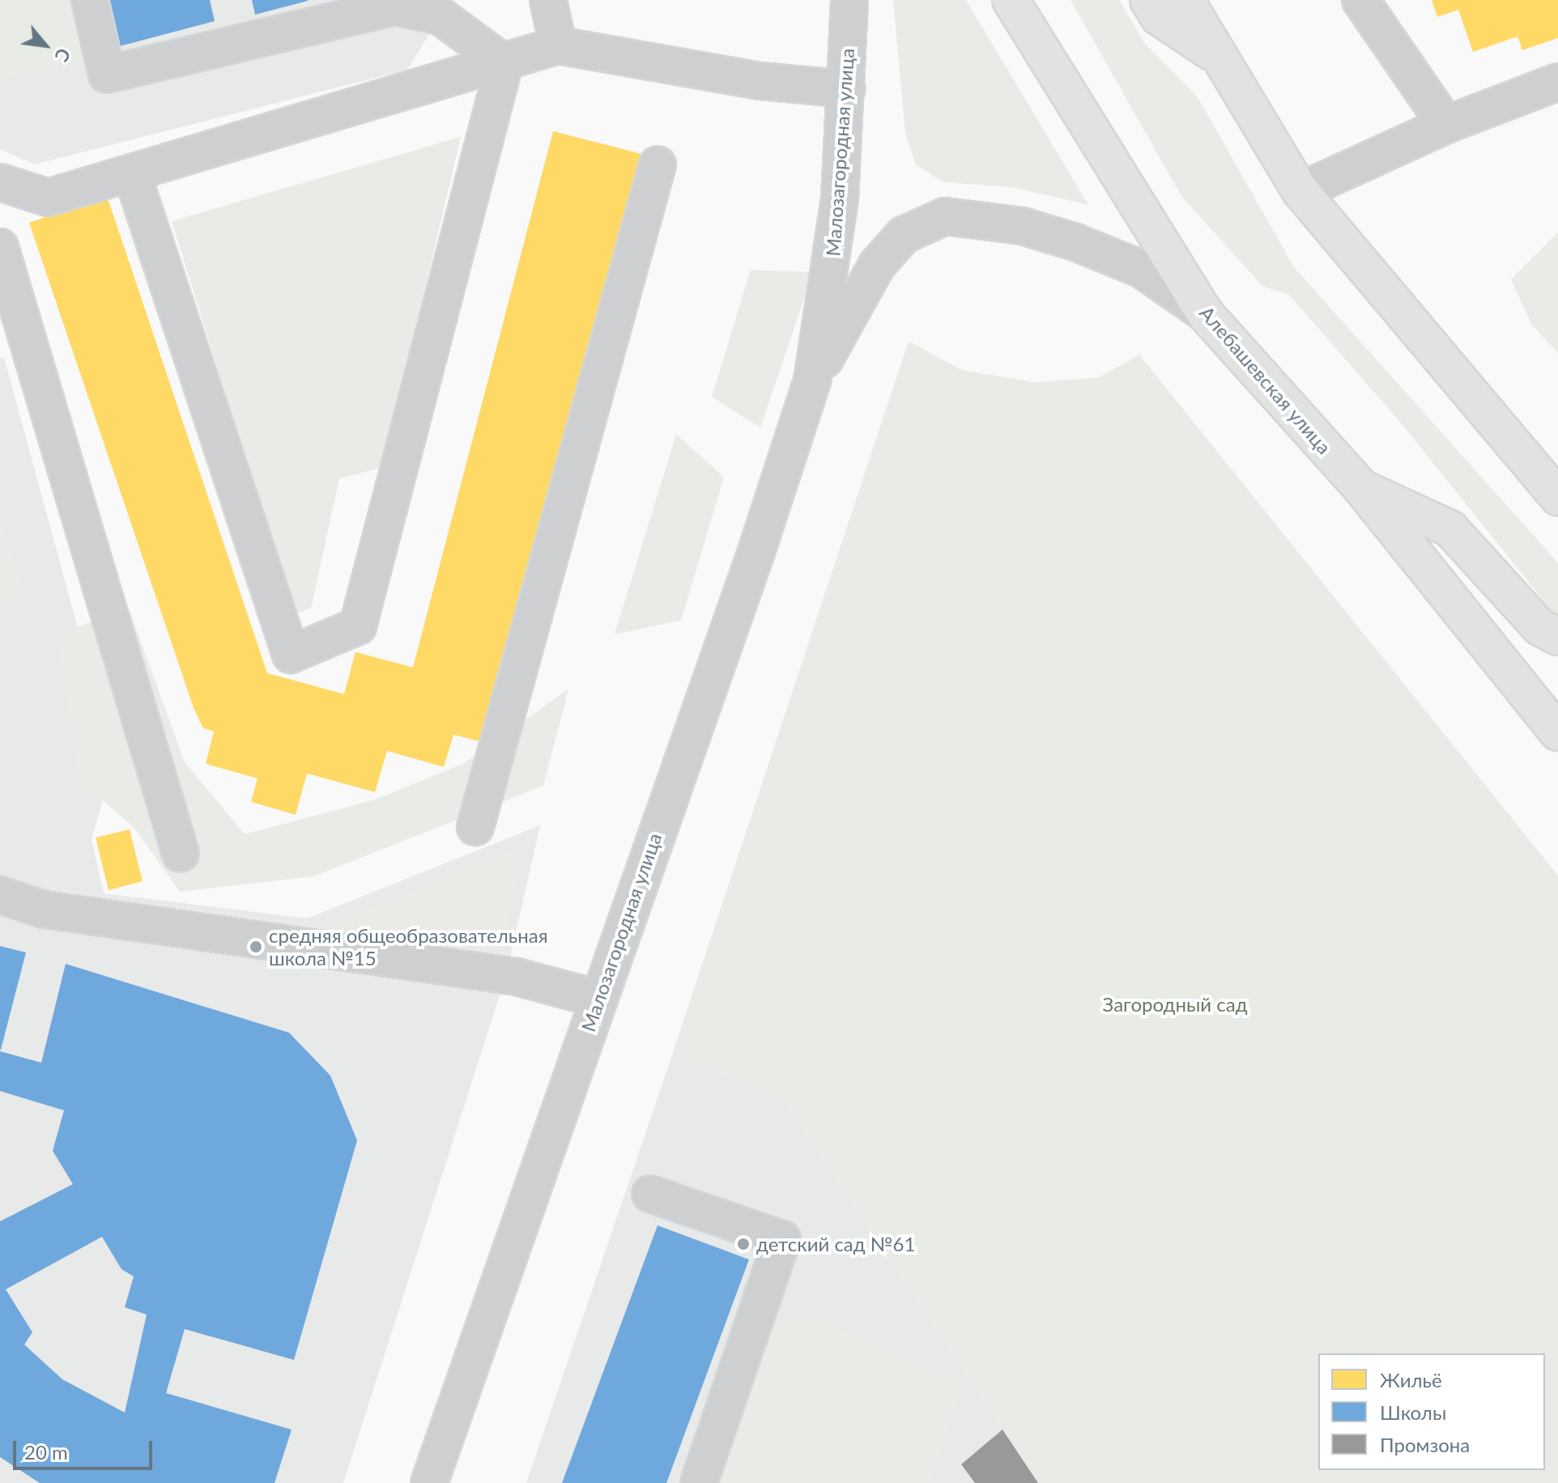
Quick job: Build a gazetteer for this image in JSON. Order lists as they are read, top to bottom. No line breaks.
{"streets":{"main road":["Алебашевская улица"],"street":["Малозагородная улица"]},"crossings":[["Малозагородная улица","Алебашевская улица"]],"parks":["Загородный сад"],"places":["средняя общеобразовательная школа №15","детский сад №61"],"legend":["Жильё","Школы","Промзона"],"scale_bar":"20 m","north":"bottom right"}
